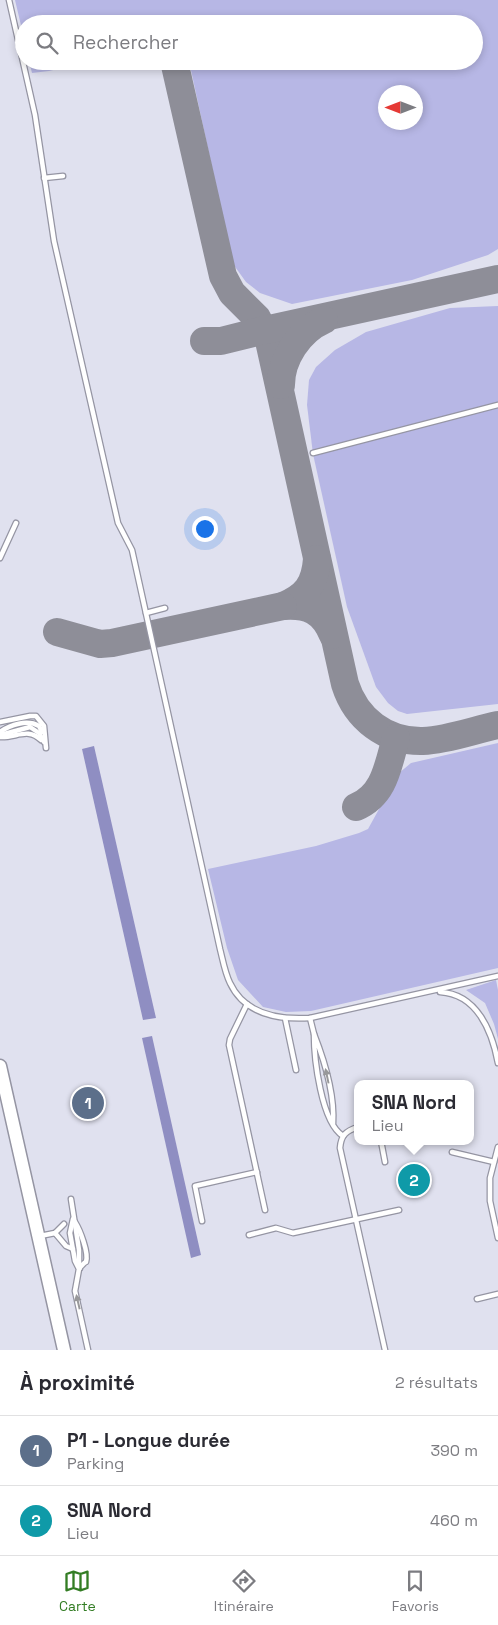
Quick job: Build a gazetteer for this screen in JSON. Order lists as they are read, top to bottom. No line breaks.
{"north":"left","page":{"search":"Rechercher","popup":["SNA Nord","Lieu"],"pins":["1","2"],"heading":["À proximité","2 résultats"],"list":[{"mark":"1","name":"P1 - Longue durée","note":"Parking","value":"390 m"},{"mark":"2","name":"SNA Nord","note":"Lieu","value":"460 m"}],"nav":["Carte","Itinéraire","Favoris"]}}
